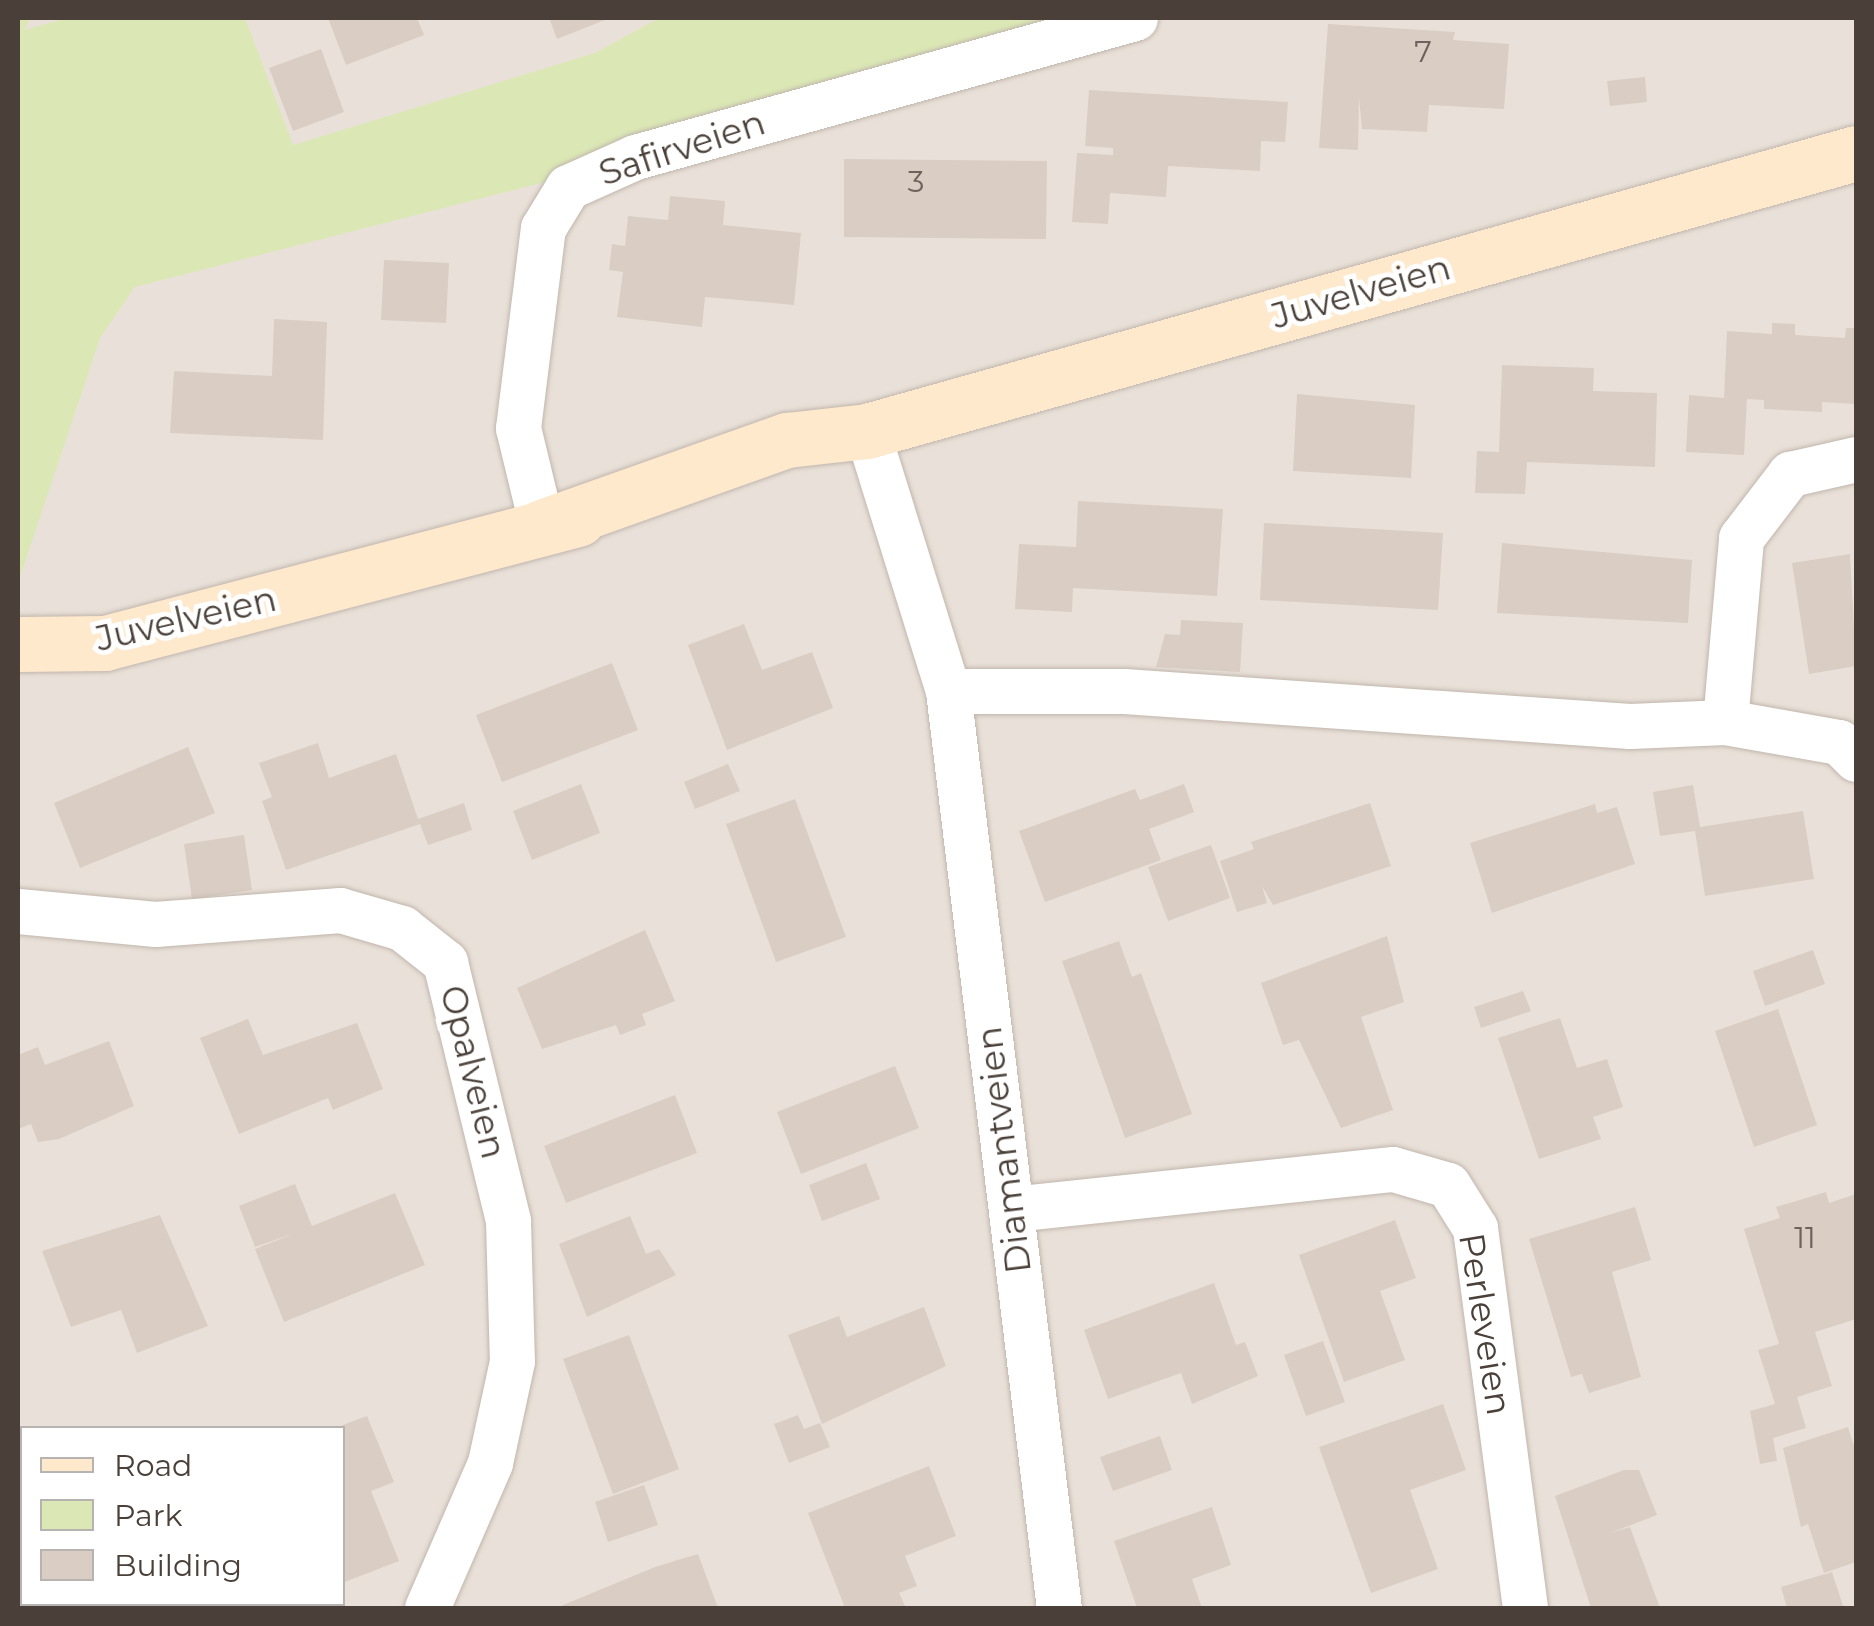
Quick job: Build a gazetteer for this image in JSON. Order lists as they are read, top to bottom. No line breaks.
{"streets":{"street":["Safirveien","Juvelveien","Opalveien","Diamantveien","Perleveien"]},"crossings":[["Safirveien","Juvelveien"],["Juvelveien","Diamantveien"],["Diamantveien","Perleveien"]],"house_numbers":["7","3","11"],"legend":["Road","Park","Building"]}
